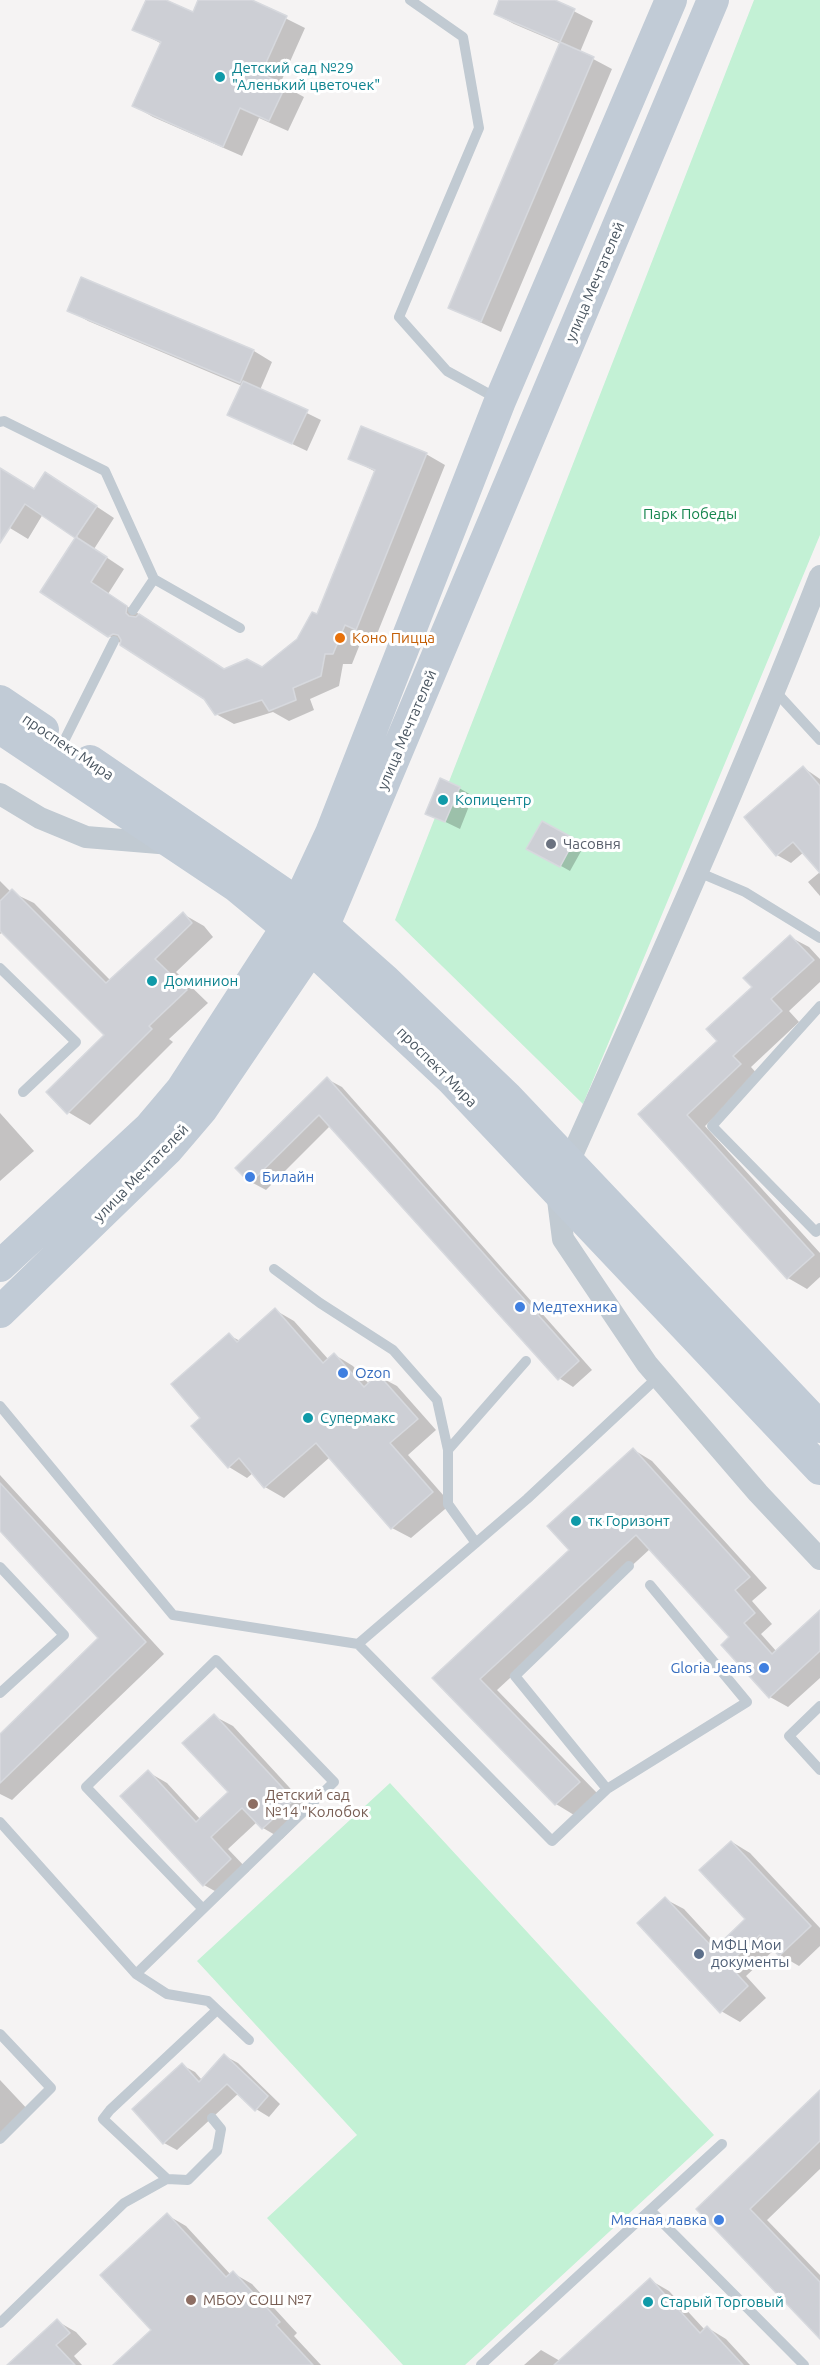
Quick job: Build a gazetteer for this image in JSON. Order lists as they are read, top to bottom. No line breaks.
{"streets":{"street":["улица Мечтателей","проспект Мира"]},"crossings":[["улица Мечтателей","проспект Мира"]],"parks":["Парк Победы"],"places":["Детский сад №29 \"Аленький цветочек\"","Коно Пицца","Копицентр","Часовня","Доминион","Билайн","Медтехника","Ozon","Супермакс","тк Горизонт","Gloria Jeans","Детский сад №14 \"Колобок","МФЦ Мои документы","Мясная лавка","МБОУ СОШ №7","Старый Торговый"]}
